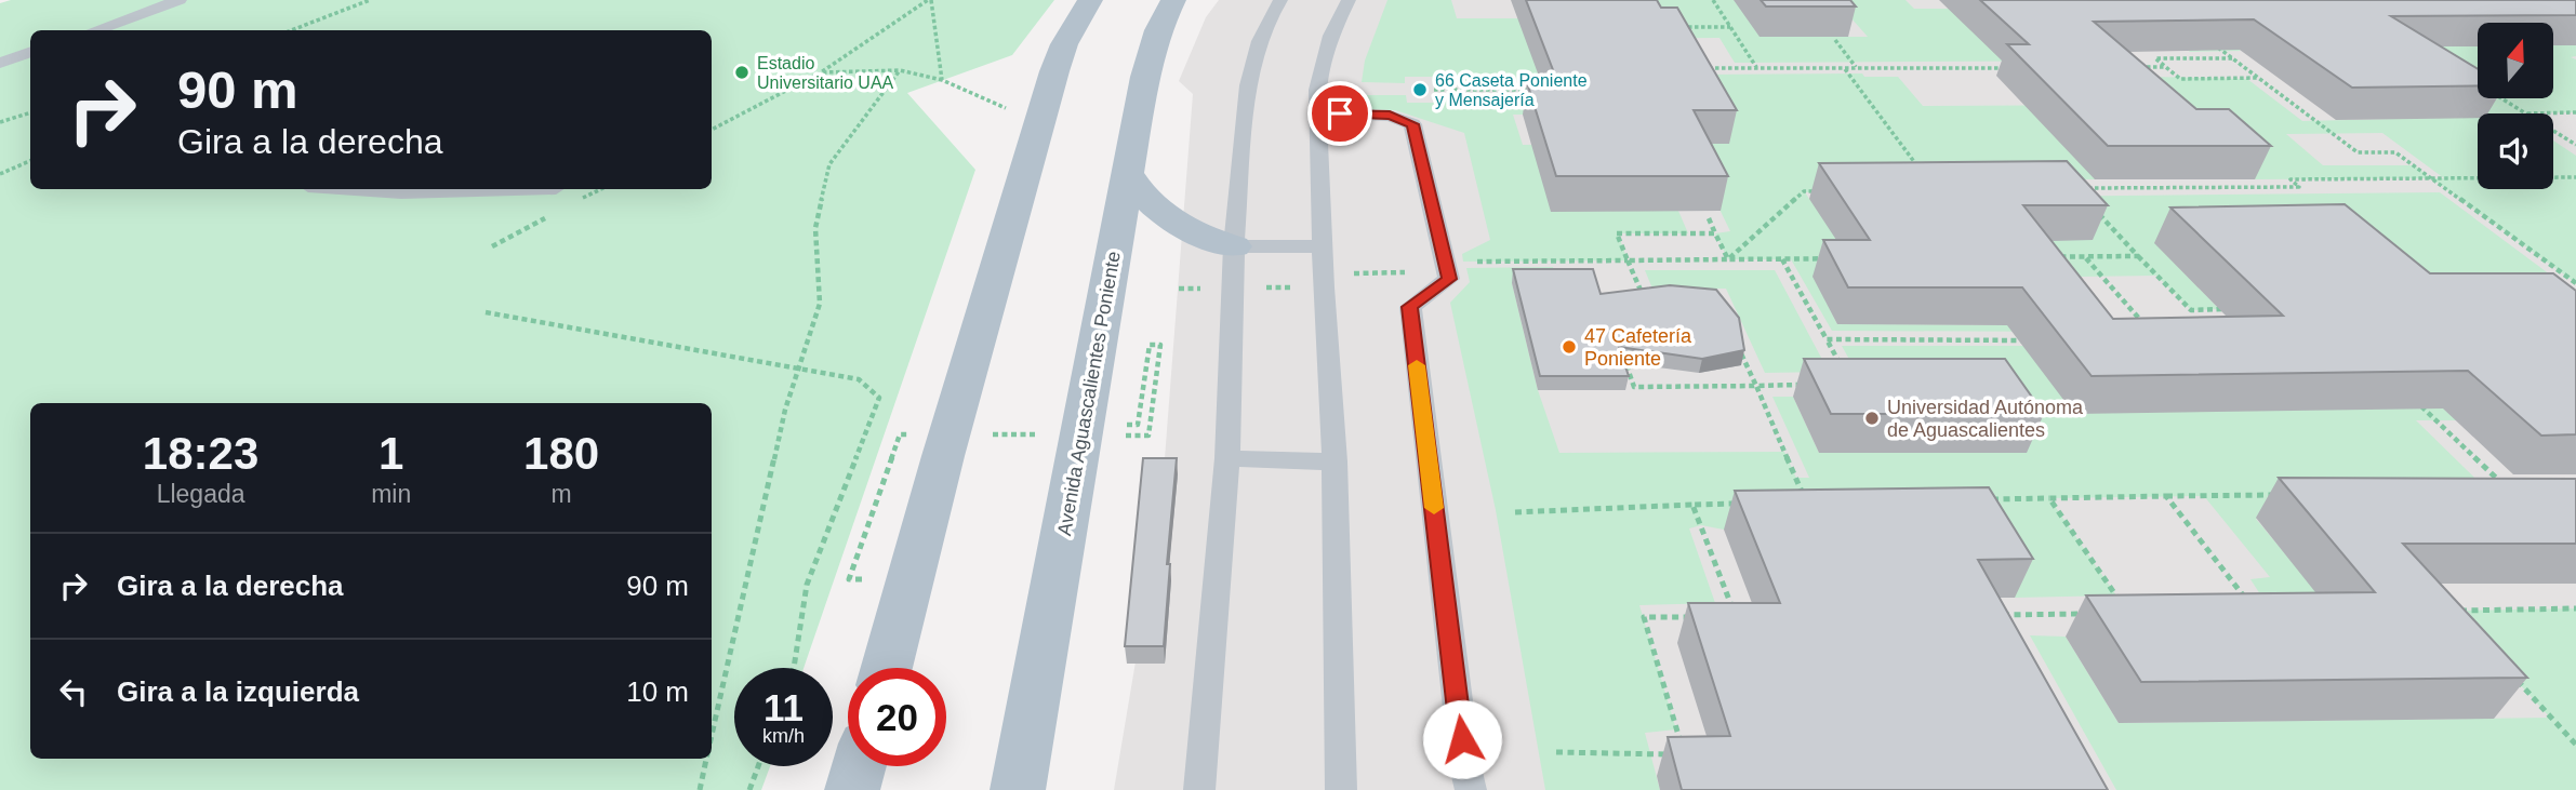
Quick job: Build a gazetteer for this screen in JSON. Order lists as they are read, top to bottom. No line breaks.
{"streets":{"main road":["Avenida Aguascalientes Poniente"]},"places":["Estadio Universitario UAA","66 Caseta Poniente y Mensajería","47 Cafetería Poniente","Universidad Autónoma de Aguascalientes"],"north":"top","page":{"turn":["90 m","Gira a la derecha"],"eta":["18:23","Llegada","1","min","180","m"],"list":[{"name":"Gira a la derecha","value":"90 m"},{"name":"Gira a la izquierda","value":"10 m"}],"speed":"11 km/h","limit":"20"}}
